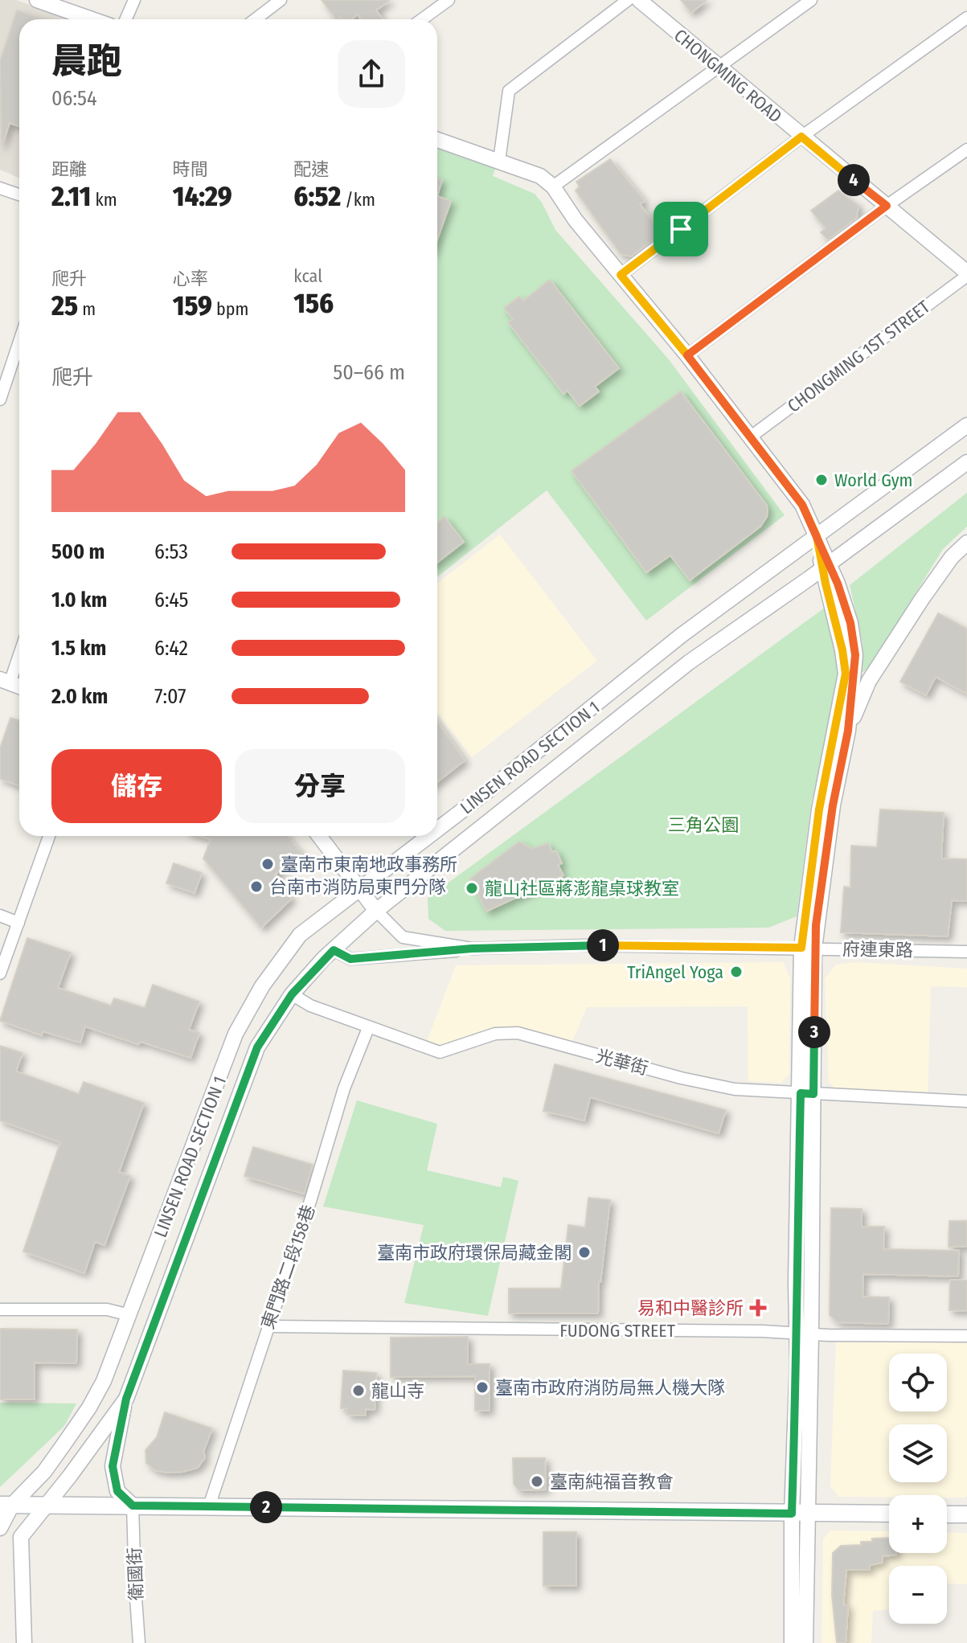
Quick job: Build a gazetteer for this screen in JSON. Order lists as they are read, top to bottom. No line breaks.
{"streets":{"street":["CHONGMING ROAD","CHONGMING 1ST STREET","LINSEN ROAD SECTION 1","府連東路","光華街","東門路二段158巷","FUDONG STREET","衛國街"]},"crossings":[["CHONGMING ROAD","CHONGMING 1ST STREET"],["LINSEN ROAD SECTION 1","府連東路"],["LINSEN ROAD SECTION 1","光華街"],["光華街","東門路二段158巷"],["東門路二段158巷","FUDONG STREET"]],"parks":["三角公園"],"places":{"other":["World Gym","臺南市東南地政事務所","台南市消防局東門分隊","龍山社區蔣澎龍桌球教室","TriAngel Yoga","臺南市政府環保局藏金閣","臺南市政府消防局無人機大隊","龍山寺","臺南純福音教會"],"health":["易和中醫診所"]},"page":{"heading":["晨跑","06:54"],"stats":[["距離","2.11 km"],["時間","14:29"],["配速","6:52 /km"],["爬升","25 m"],["心率","159 bpm"],["kcal","156"]],"pins":["4","1","3","2"],"chart":["爬升","50–66 m"],"list":[{"name":"500 m","note":"6:53"},{"name":"1.0 km","note":"6:45"},{"name":"1.5 km","note":"6:42"},{"name":"2.0 km","note":"7:07"}],"buttons":["儲存","分享"],"map_buttons":["+","−"]}}
